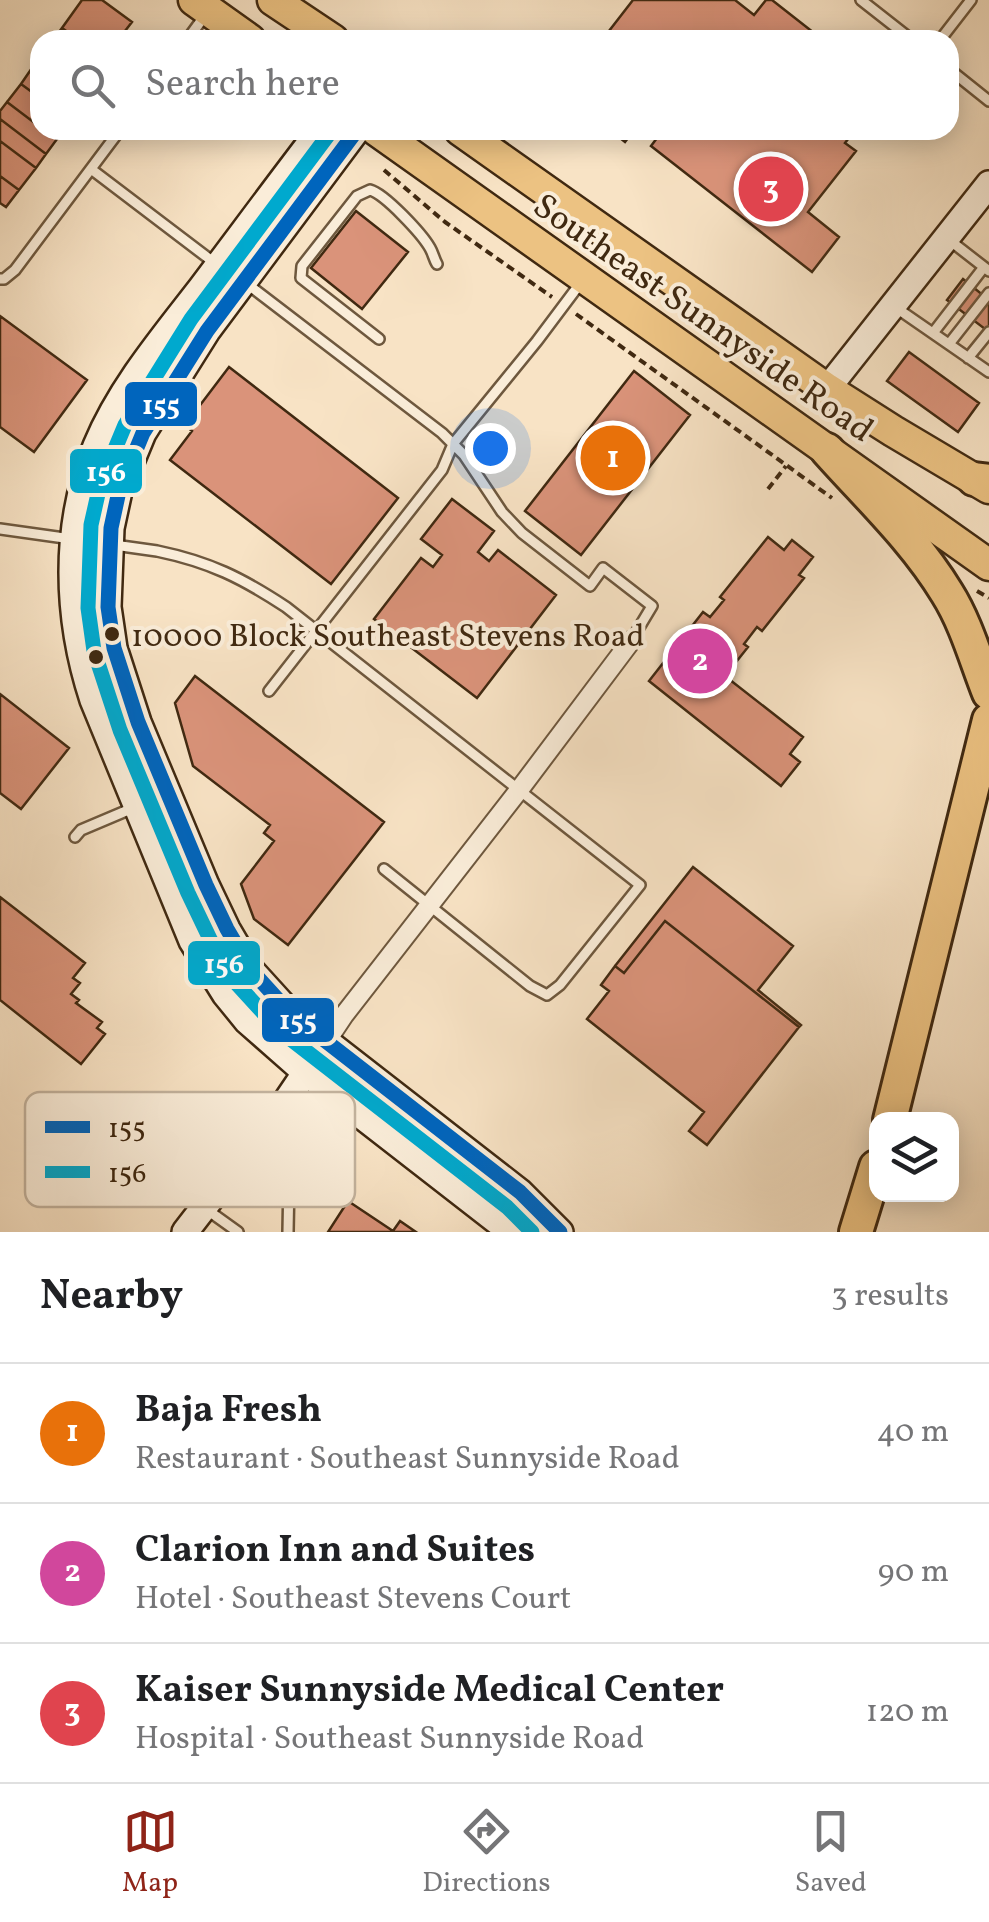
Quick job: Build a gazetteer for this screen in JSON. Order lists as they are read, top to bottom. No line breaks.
{"streets":{"main road":["Southeast Sunnyside Road"]},"places":["10000 Block Southeast Stevens Road"],"lines":["transit line 155","transit line 156"],"legend":["155","156"],"page":{"search":"Search here","pins":["3","1","2"],"heading":["Nearby","3 results"],"list":[{"mark":"1","name":"Baja Fresh","note":"Restaurant · Southeast Sunnyside Road","value":"40 m"},{"mark":"2","name":"Clarion Inn and Suites","note":"Hotel · Southeast Stevens Court","value":"90 m"},{"mark":"3","name":"Kaiser Sunnyside Medical Center","note":"Hospital · Southeast Sunnyside Road","value":"120 m"}],"nav":["Map","Directions","Saved"]}}
